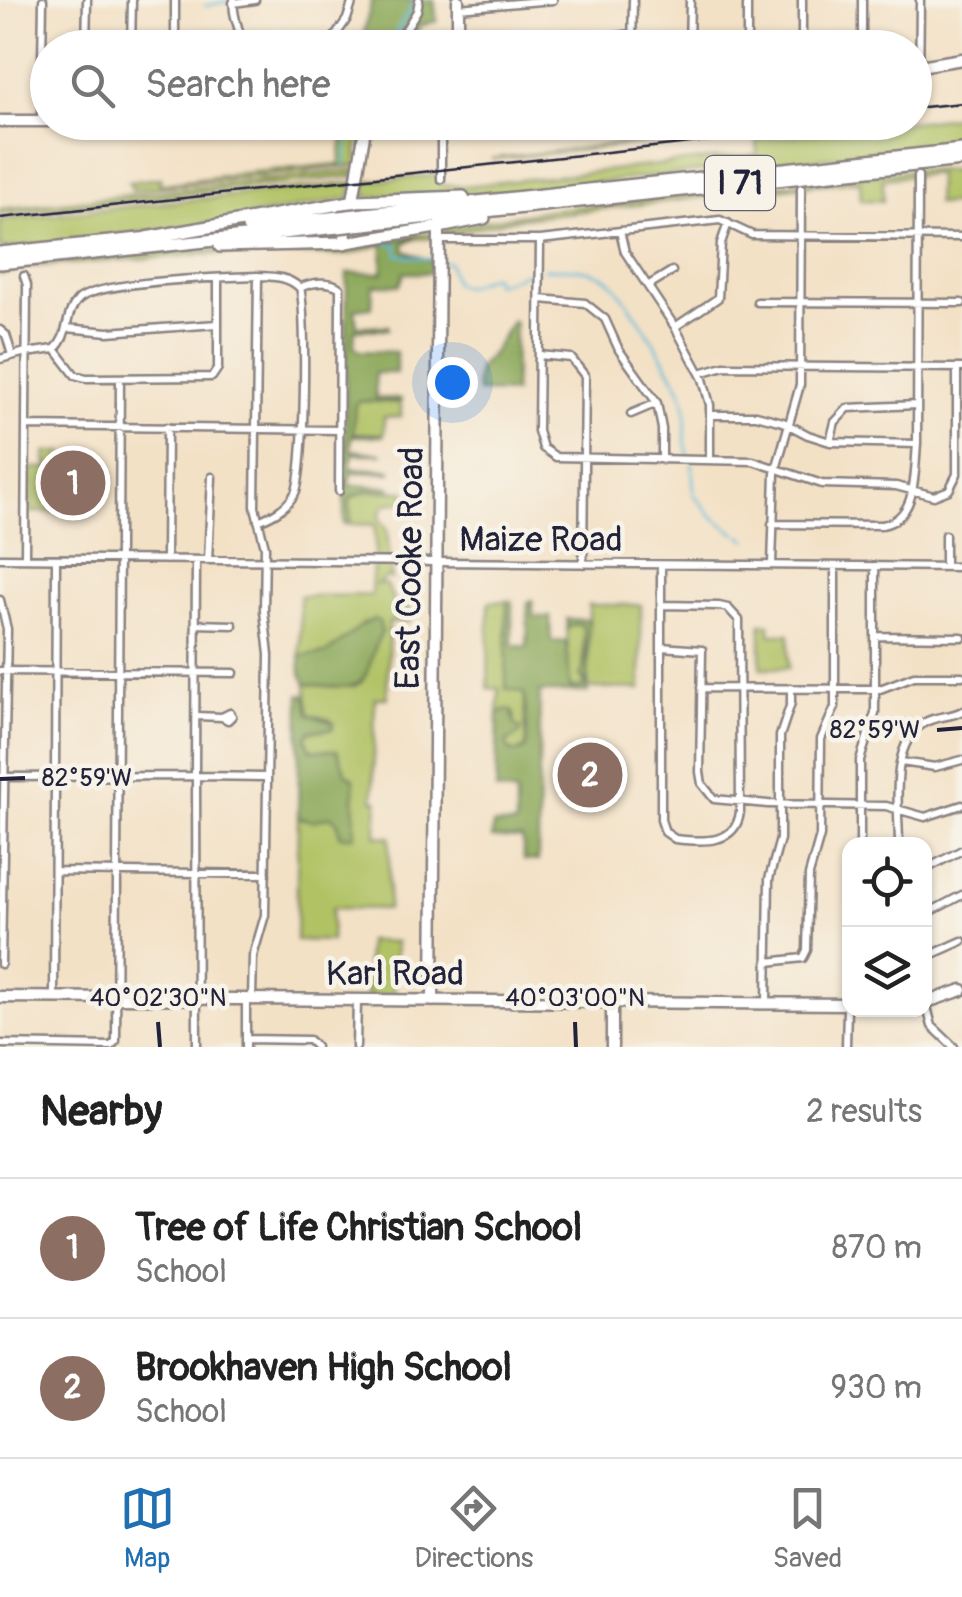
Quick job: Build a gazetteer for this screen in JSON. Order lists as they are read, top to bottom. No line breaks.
{"streets":{"highway":["I 71"],"main road":["East Cooke Road","Karl Road"],"street":["Maize Road"]},"crossings":[["Maize Road","East Cooke Road"],["East Cooke Road","Karl Road"]],"page":{"search":"Search here","pins":["1","2"],"heading":["Nearby","2 results"],"list":[{"mark":"1","name":"Tree of Life Christian School","note":"School","value":"870 m"},{"mark":"2","name":"Brookhaven High School","note":"School","value":"930 m"}],"nav":["Map","Directions","Saved"]},"coordinates":["82°59'W","40°02'30\"N","40°03'00\"N"]}
